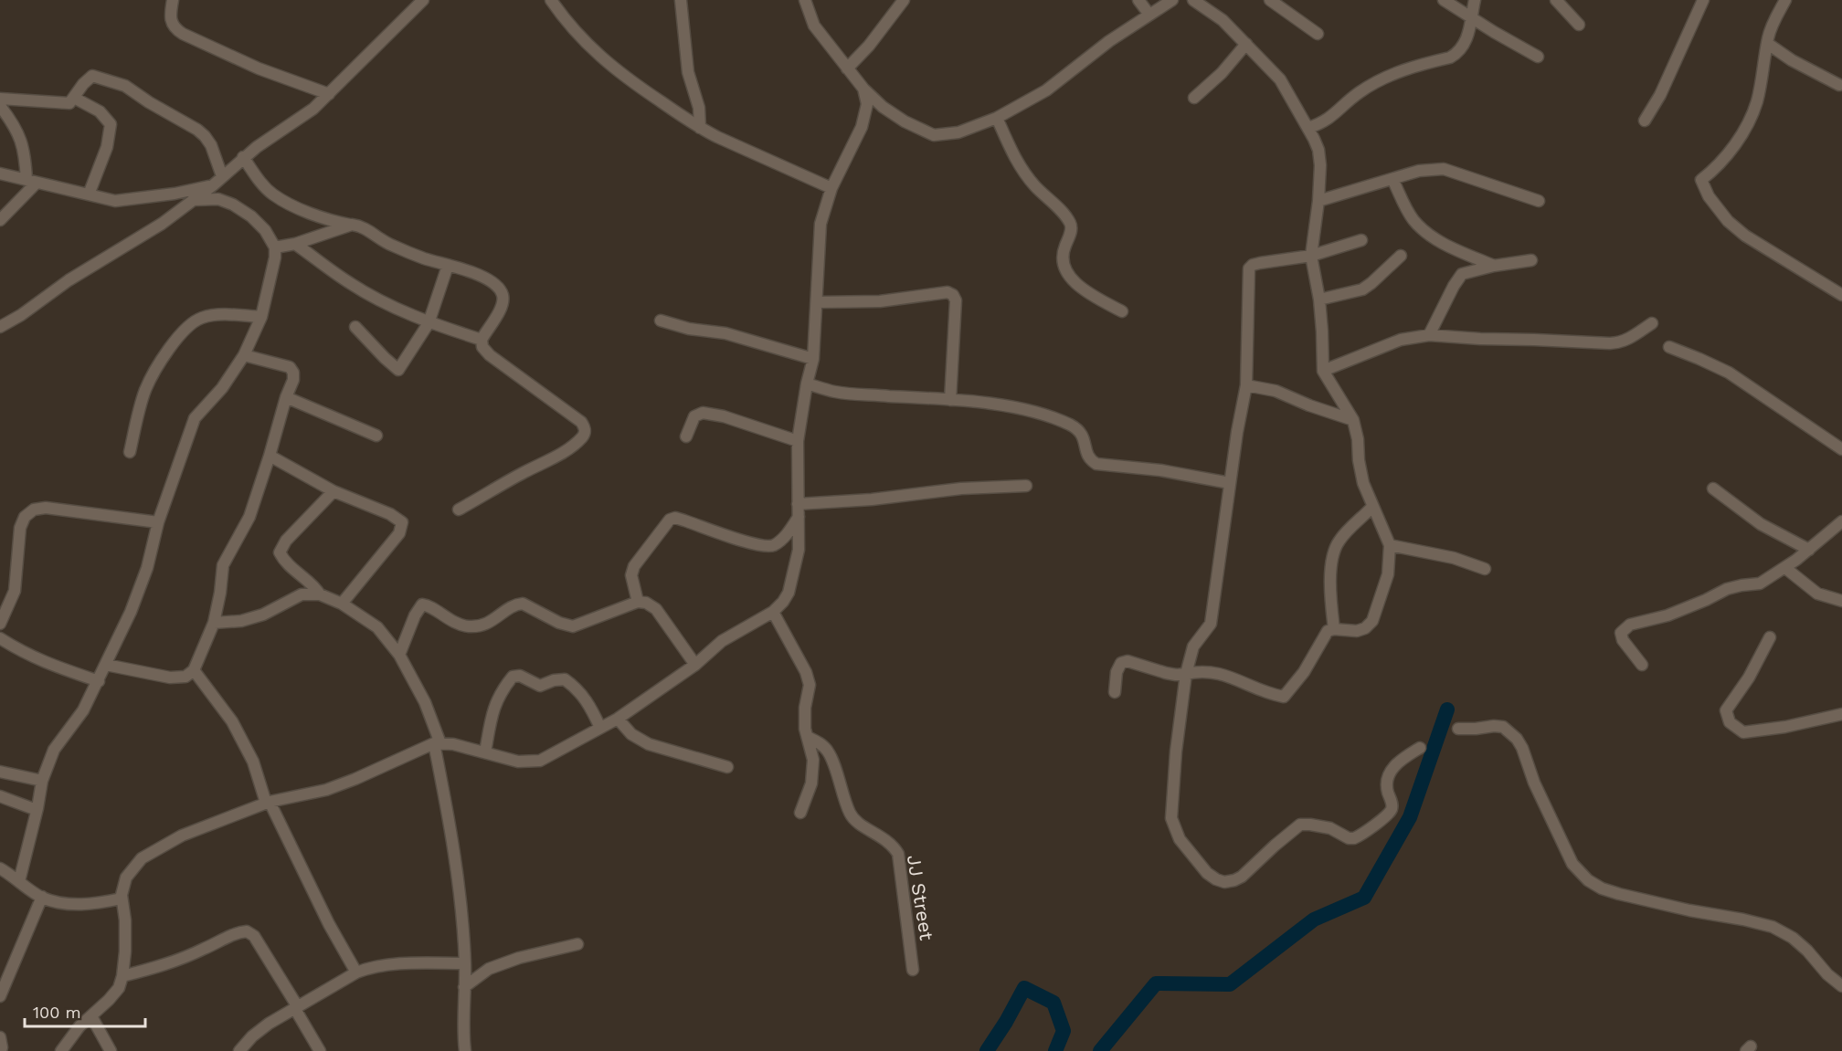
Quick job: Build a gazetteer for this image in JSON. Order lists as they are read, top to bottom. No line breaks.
{"streets":{"street":["JJ Street"]},"scale_bar":"100 m"}
